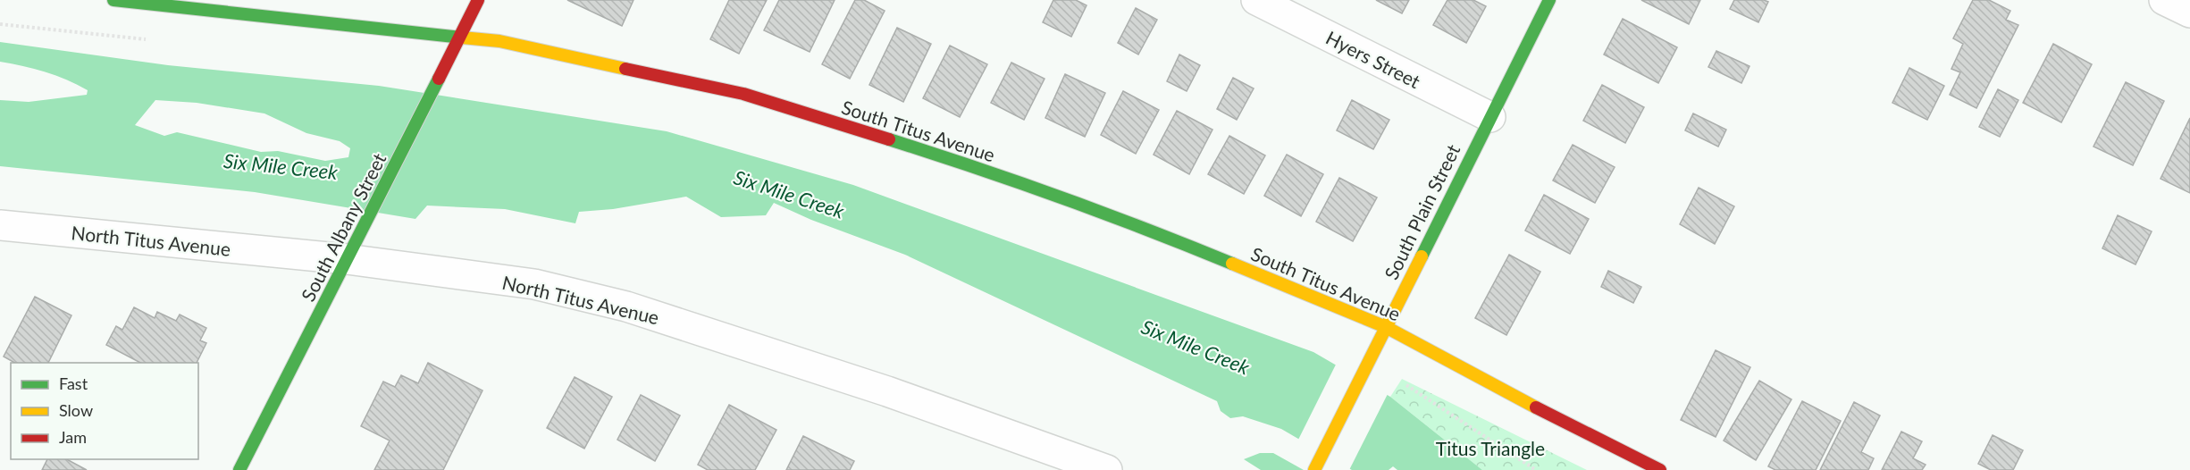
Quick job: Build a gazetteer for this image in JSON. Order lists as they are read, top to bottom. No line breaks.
{"streets":{"street":["Hyers Street","South Titus Avenue","South Plain Street","South Albany Street","North Titus Avenue"]},"crossings":[["Hyers Street","South Plain Street"],["South Titus Avenue","South Plain Street"],["South Titus Avenue","South Albany Street"],["South Albany Street","North Titus Avenue"]],"water":["Six Mile Creek"],"parks":["Titus Triangle"],"legend":["Fast","Slow","Jam"]}
